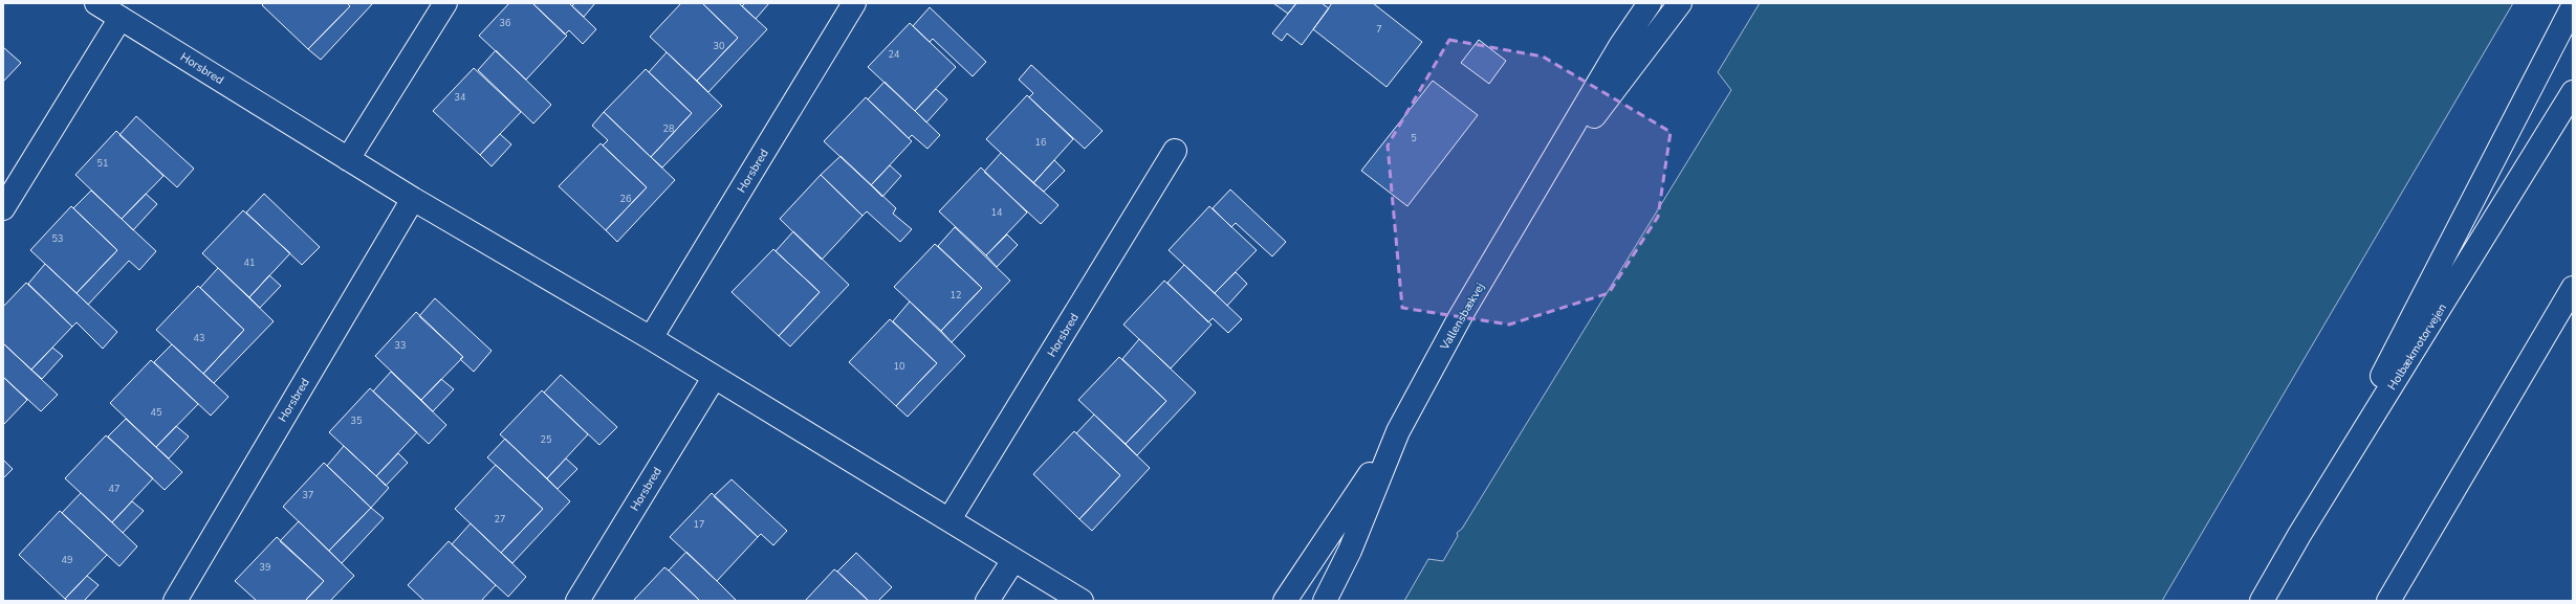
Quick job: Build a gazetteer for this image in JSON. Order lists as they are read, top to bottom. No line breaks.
{"streets":{"main road":["Horsbred","Vallensbækvej","Holbækmotorvejen"]},"house_numbers":["36","7","30","24","34","28","5","16","51","26","14","53","41","12","43","33","10","45","35","25","47","37","27","17","49","39"]}
